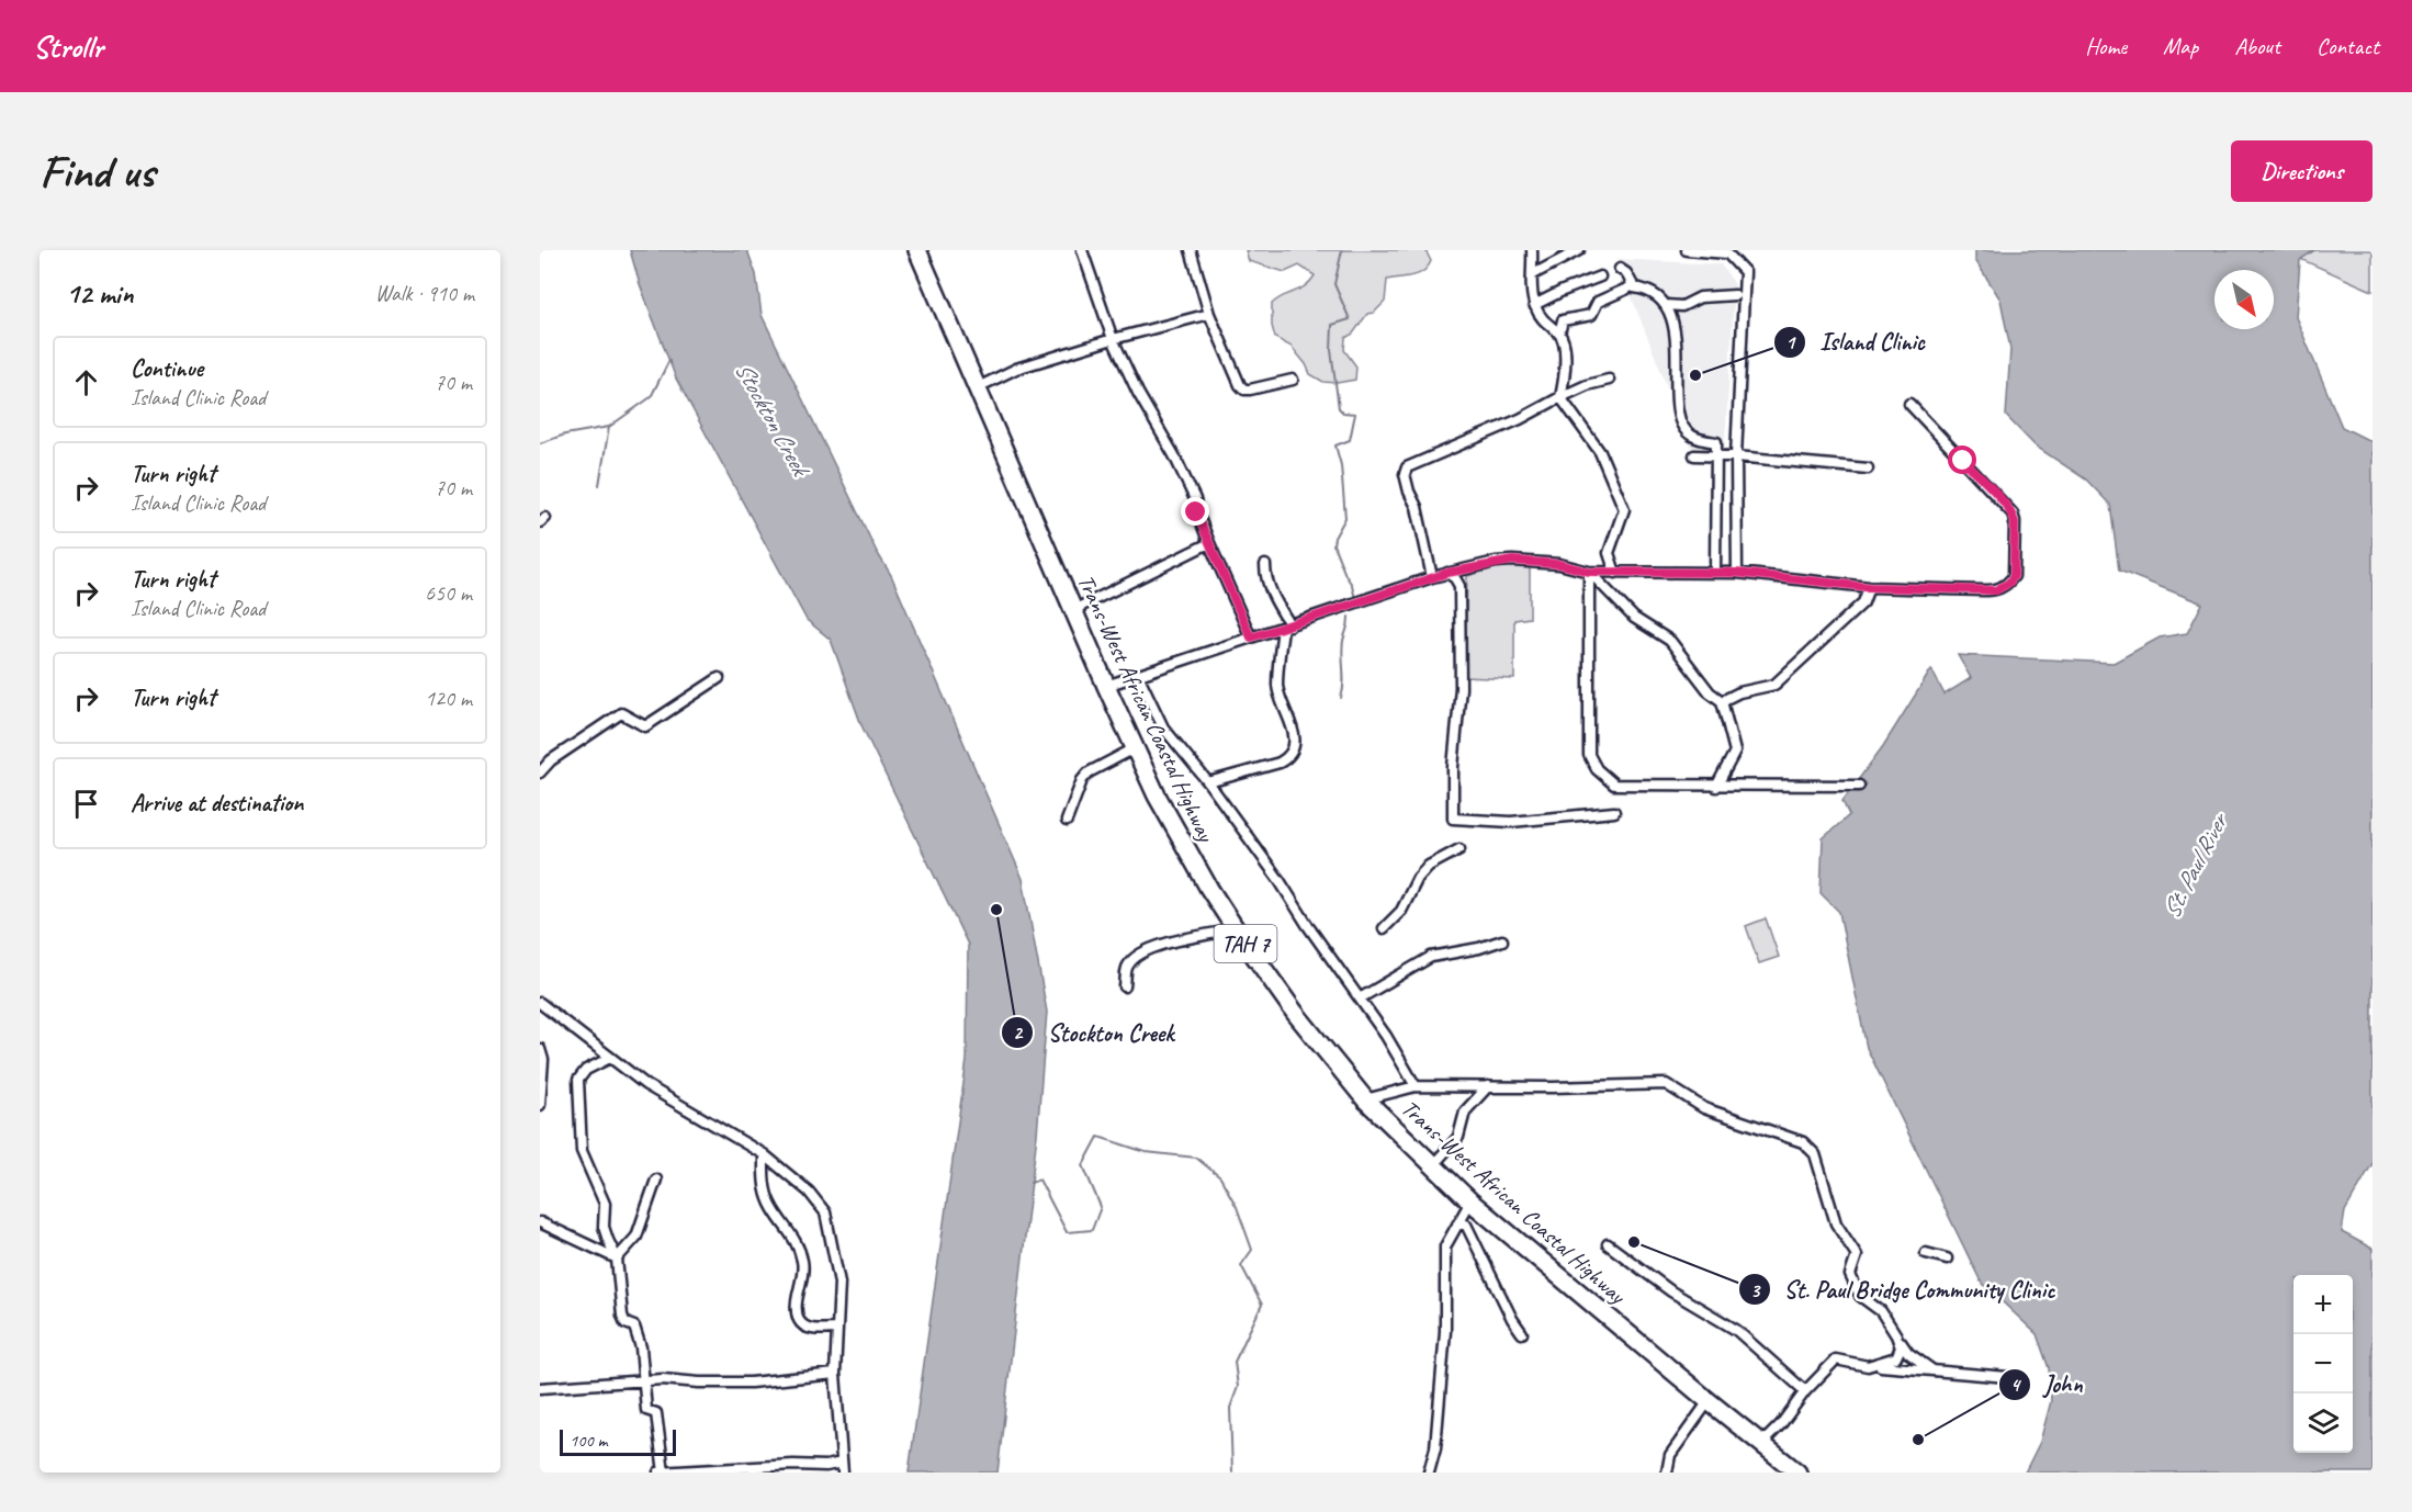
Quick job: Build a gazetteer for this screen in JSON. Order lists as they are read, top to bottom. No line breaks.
{"streets":{"highway":["Trans-West African Coastal Highway","TAH 7"]},"water":["Stockton Creek","St. Paul River"],"places":["Island Clinic","Stockton Creek","St. Paul Bridge Community Clinic","John"],"scale_bar":"100 m","north":"bottom right","page":{"header":"Strollr","nav":["Home","Map","About","Contact"],"buttons":"Directions","title":"Find us","heading":["12 min","Walk · 910 m"],"list":[["Continue","Island Clinic Road","70 m"],["Turn right","Island Clinic Road","70 m"],["Turn right","Island Clinic Road","650 m"],["Turn right","120 m"],"Arrive at destination"],"map_buttons":["+","−"],"scale":"100 m"}}
